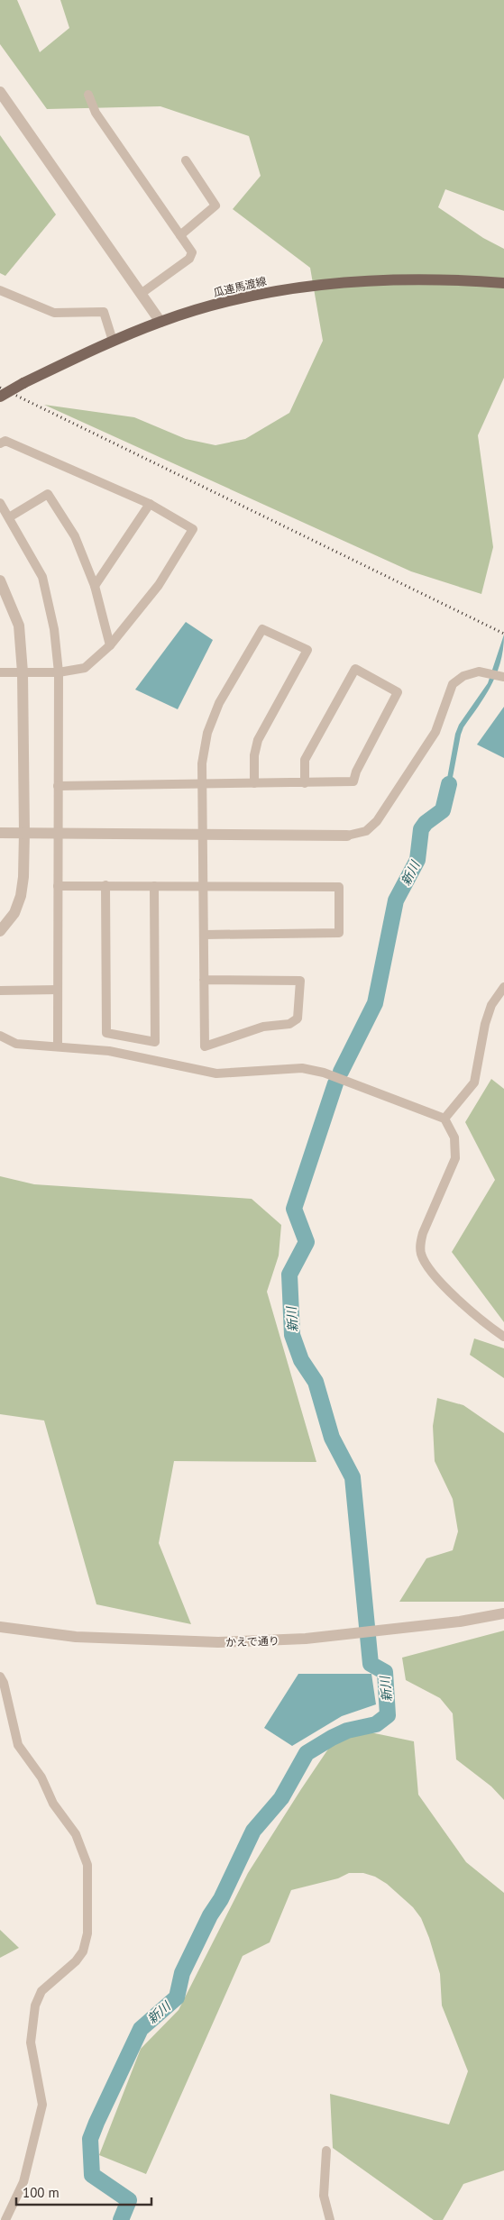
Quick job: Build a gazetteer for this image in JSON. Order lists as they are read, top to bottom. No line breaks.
{"streets":{"main road":["瓜連馬渡線"],"street":["かえで通り"]},"water":["新川"],"scale_bar":"100 m"}
